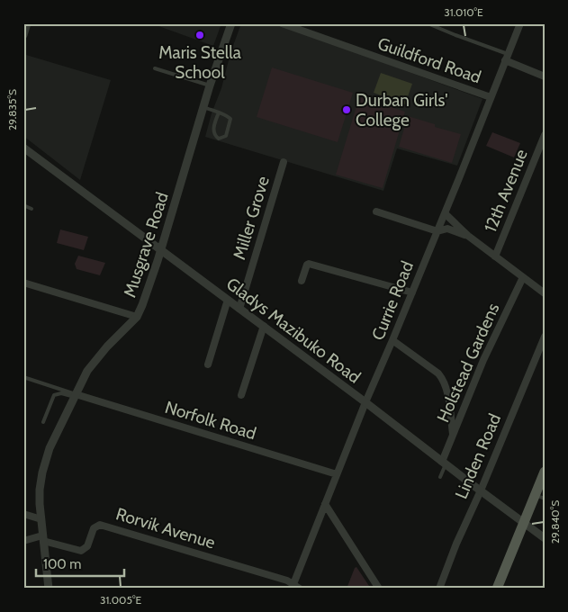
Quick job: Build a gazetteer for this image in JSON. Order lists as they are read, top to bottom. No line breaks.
{"streets":{"street":["Guildford Road","12th Avenue","Miller Grove","Musgrave Road","Currie Road","Gladys Mazibuko Road","Holstead Gardens","Norfolk Road","Linden Road","Rorvik Avenue"]},"crossings":[["Guildford Road","Currie Road"],["Miller Grove","Gladys Mazibuko Road"],["Musgrave Road","Gladys Mazibuko Road"],["Musgrave Road","Norfolk Road"],["Musgrave Road","Rorvik Avenue"],["Currie Road","Gladys Mazibuko Road"],["Currie Road","Norfolk Road"],["Currie Road","Rorvik Avenue"],["Gladys Mazibuko Road","Holstead Gardens"],["Gladys Mazibuko Road","Linden Road"]],"places":["Maris Stella School","Durban Girls' College"],"scale_bar":"100 m","coordinates":["31.010°E","29.835°S","29.840°S","31.005°E"]}
